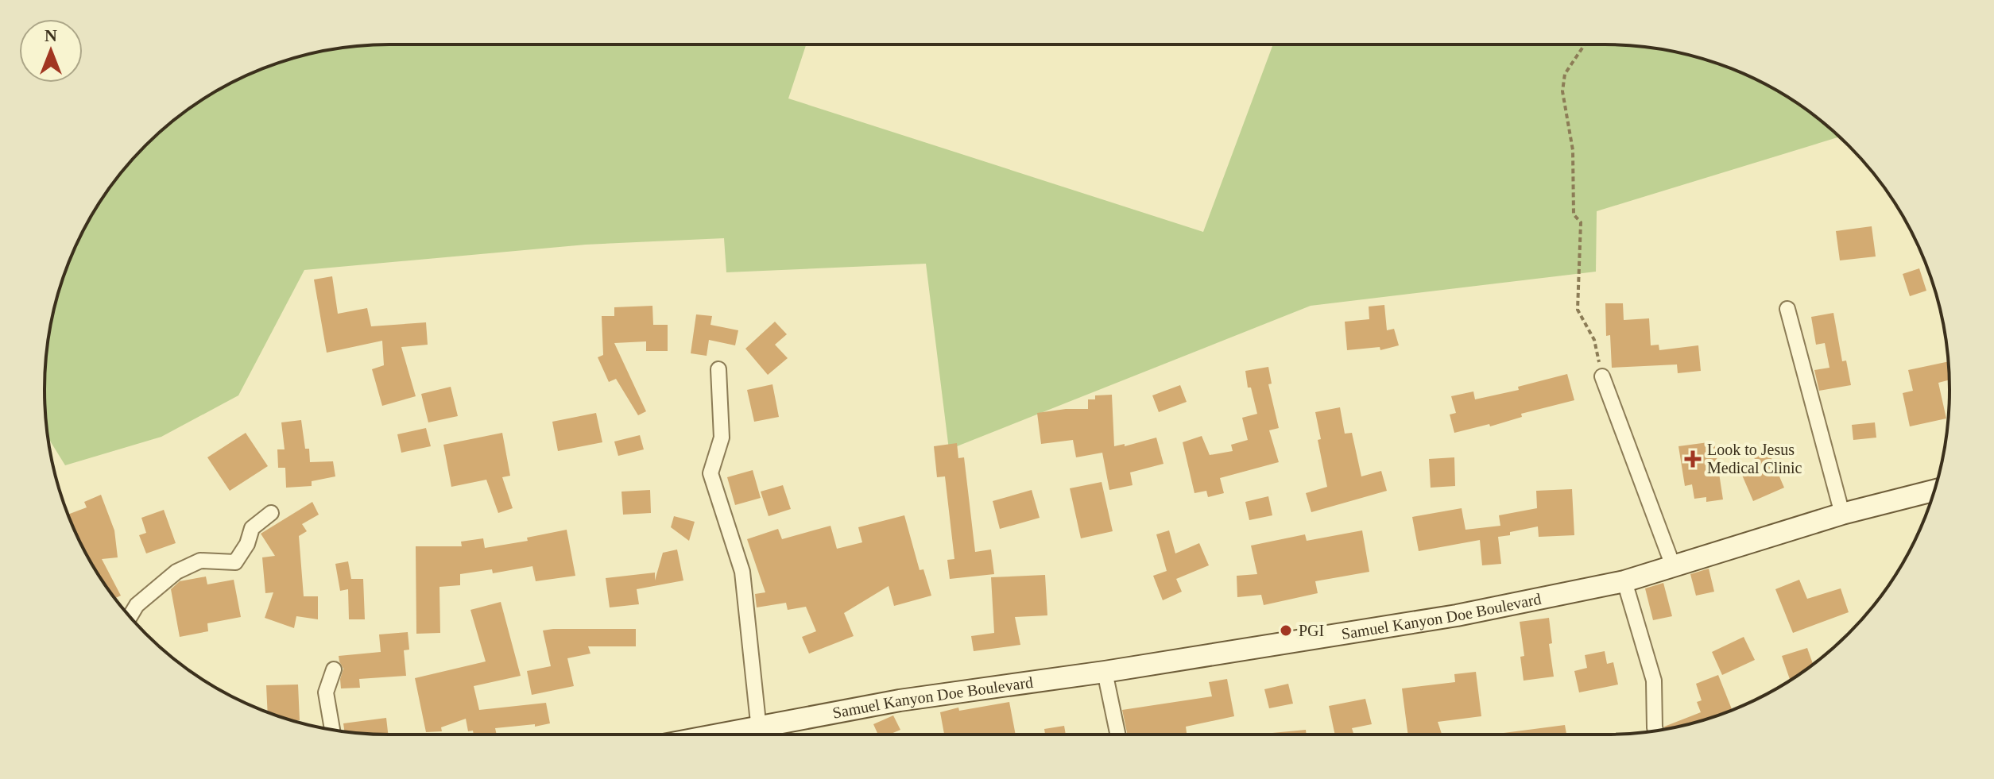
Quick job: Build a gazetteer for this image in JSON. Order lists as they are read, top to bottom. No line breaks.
{"streets":{"street":["Samuel Kanyon Doe Boulevard"]},"places":{"health":["Look to Jesus Medical Clinic"],"other":["PGI"]},"north":"top"}
